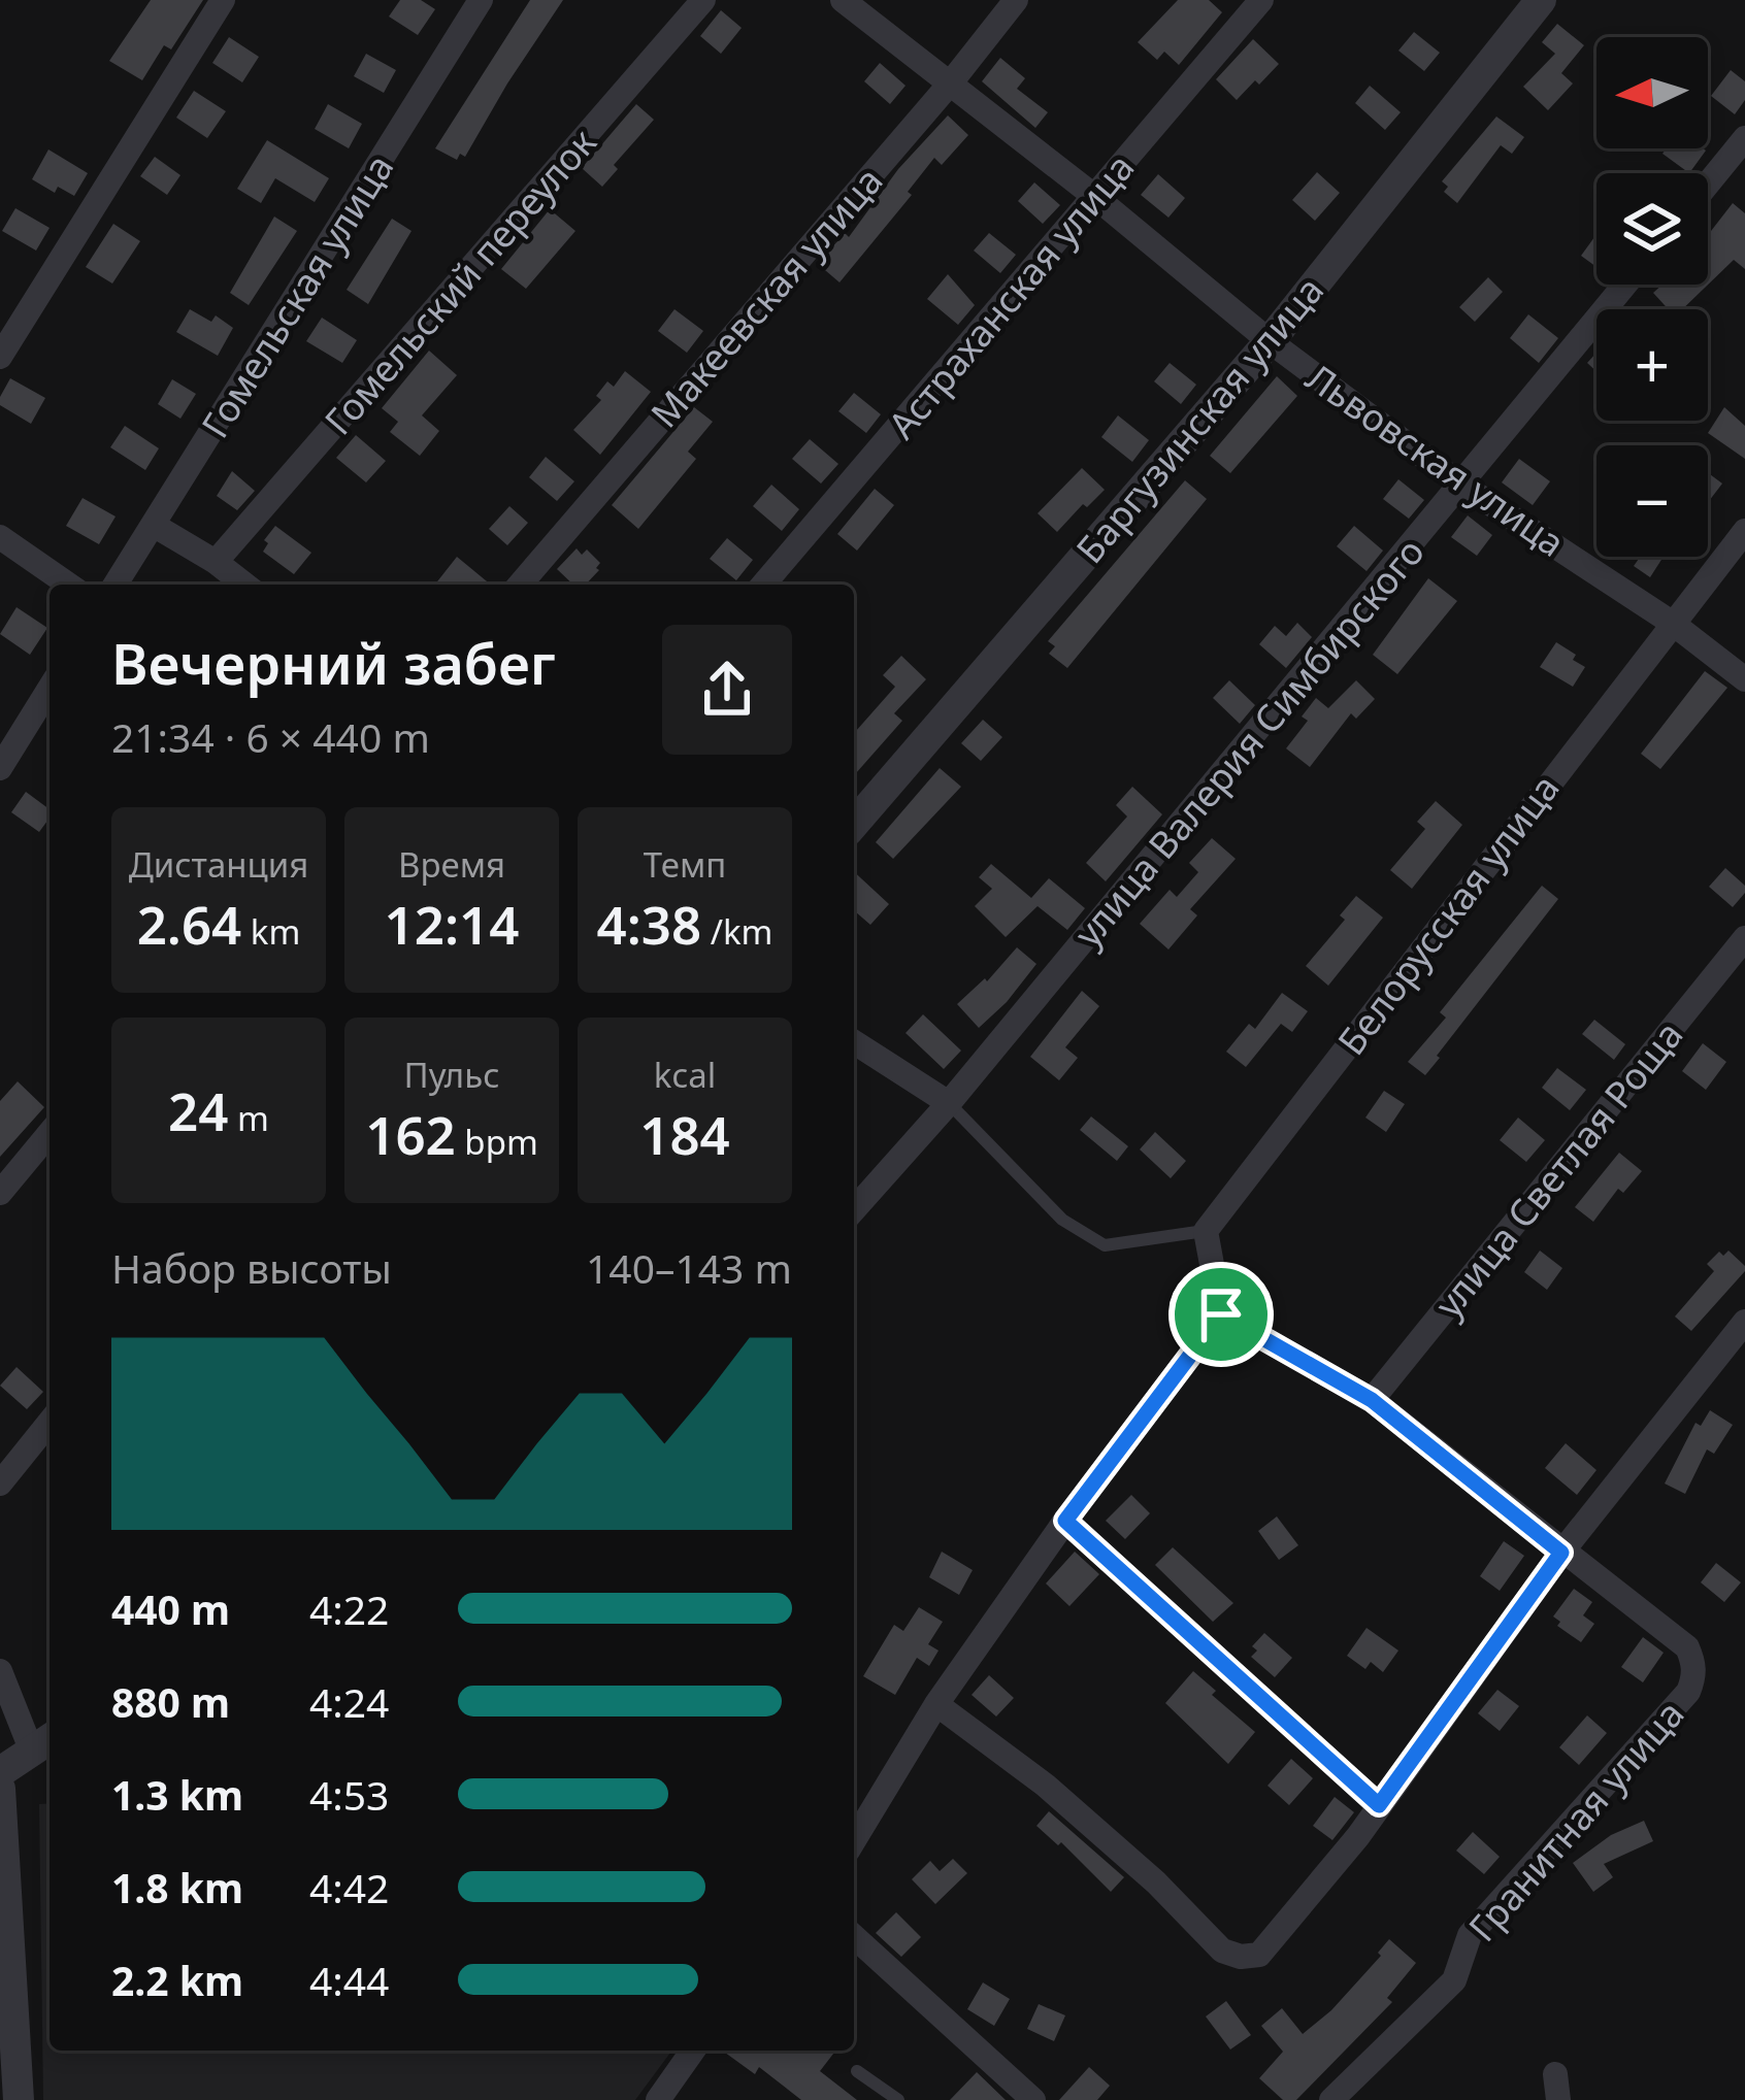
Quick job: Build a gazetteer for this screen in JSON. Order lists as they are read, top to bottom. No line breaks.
{"streets":{"street":["Гомельский переулок","Гомельская улица","Астраханская улица","Макеевская улица","Баргузинская улица","Львовская улица","улица Валерия Симбирского","Белорусская улица","улица Светлая Роща","Гранитная улица"]},"crossings":[["Астраханская улица","Львовская улица"],["Макеевская улица","Львовская улица"],["Баргузинская улица","Львовская улица"],["Львовская улица","улица Валерия Симбирского"],["Львовская улица","Белорусская улица"],["улица Светлая Роща","Гранитная улица"]],"north":"left","page":{"map_buttons":["+","−"],"heading":["Вечерний забег","21:34 · 6 × 440 m"],"stats":[["Дистанция","2.64 km"],["Время","12:14"],["Темп","4:38 /km"],["24 m"],["Пульс","162 bpm"],["kcal","184"]],"chart":["Набор высоты","140–143 m"],"list":[{"name":"440 m","note":"4:22"},{"name":"880 m","note":"4:24"},{"name":"1.3 km","note":"4:53"},{"name":"1.8 km","note":"4:42"},{"name":"2.2 km","note":"4:44"}]}}
